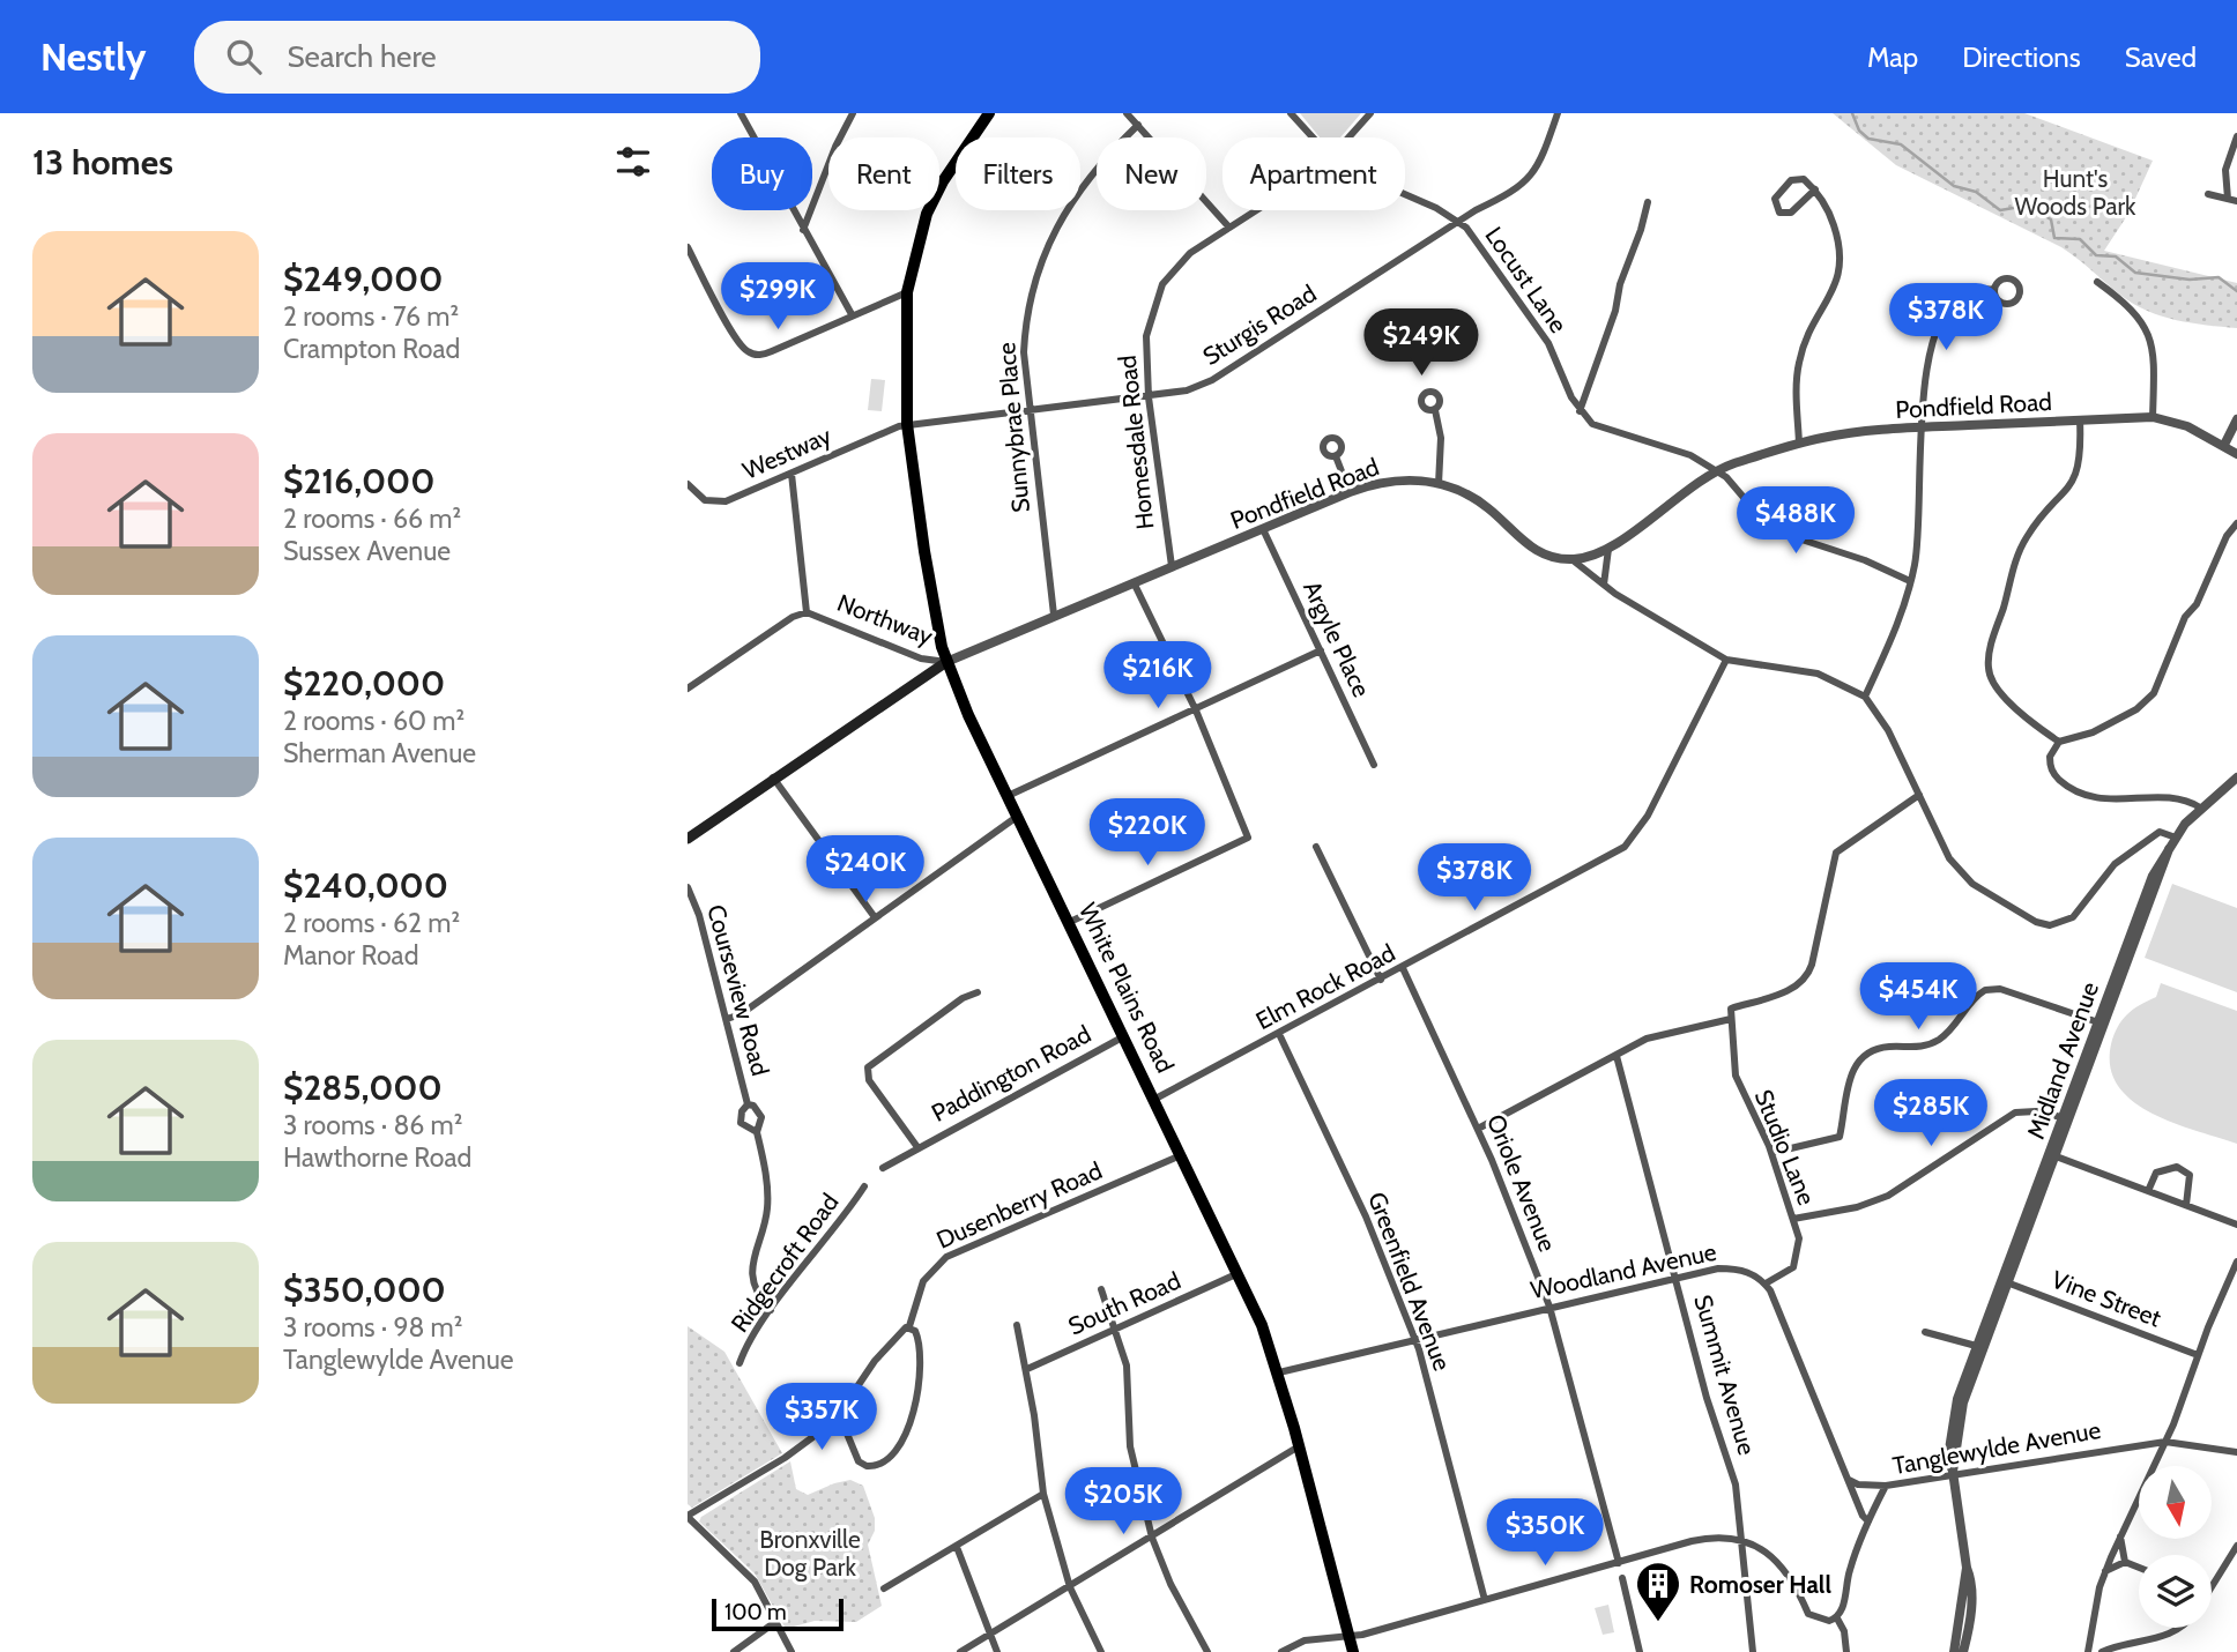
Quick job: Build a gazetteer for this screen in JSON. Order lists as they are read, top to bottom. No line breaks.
{"streets":{"main road":["Pondfield Road","White Plains Road"],"street":["Locust Lane","Sturgis Road","Sunnybrae Place","Homesdale Road","Westway","Northway","Argyle Place","Elm Rock Road","Courseview Road","Midland Avenue","Paddington Road","Studio Lane","Oriole Avenue","Dusenberry Road","Ridgecroft Road","Woodland Avenue","Greenfield Avenue","Vine Street","South Road","Summit Avenue","Tanglewylde Avenue"]},"crossings":[["Locust Lane","Sturgis Road"],["Sturgis Road","Sunnybrae Place"],["Sturgis Road","Homesdale Road"],["Sturgis Road","Westway"],["Sturgis Road","White Plains Road"],["Pondfield Road","Sunnybrae Place"],["Pondfield Road","Homesdale Road"],["Pondfield Road","Northway"],["Pondfield Road","Argyle Place"],["Pondfield Road","White Plains Road"],["Westway","White Plains Road"],["Northway","White Plains Road"],["Elm Rock Road","White Plains Road"],["Elm Rock Road","Oriole Avenue"],["Elm Rock Road","Greenfield Avenue"],["White Plains Road","Paddington Road"],["White Plains Road","Dusenberry Road"],["White Plains Road","Woodland Avenue"],["White Plains Road","South Road"],["Courseview Road","Ridgecroft Road"],["Midland Avenue","Vine Street"],["Midland Avenue","Tanglewylde Avenue"],["Studio Lane","Woodland Avenue"],["Oriole Avenue","Woodland Avenue"],["Woodland Avenue","Greenfield Avenue"],["Woodland Avenue","Summit Avenue"]],"parks":["Hunt's Woods Park","Bronxville Dog Park"],"places":{"building":["Romoser Hall"]},"scale_bar":"100 m","north":"bottom","page":{"header":"Nestly","search":"Search here","nav":["Map","Directions","Saved"],"heading":"13 homes","chip":["Buy","Rent","Filters","New","Apartment"],"list":[{"name":"$249,000","note":"2 rooms · 76 m² · Crampton Road"},{"name":"$216,000","note":"2 rooms · 66 m² · Sussex Avenue"},{"name":"$220,000","note":"2 rooms · 60 m² · Sherman Avenue"},{"name":"$240,000","note":"2 rooms · 62 m² · Manor Road"},{"name":"$285,000","note":"3 rooms · 86 m² · Hawthorne Road"},{"name":"$350,000","note":"3 rooms · 98 m² · Tanglewylde Avenue"}],"price":["$299K","$378K","$249K","$488K","$216K","$220K","$240K","$378K","$454K","$285K","$357K","$205K","$350K"],"scale":"100 m"}}
